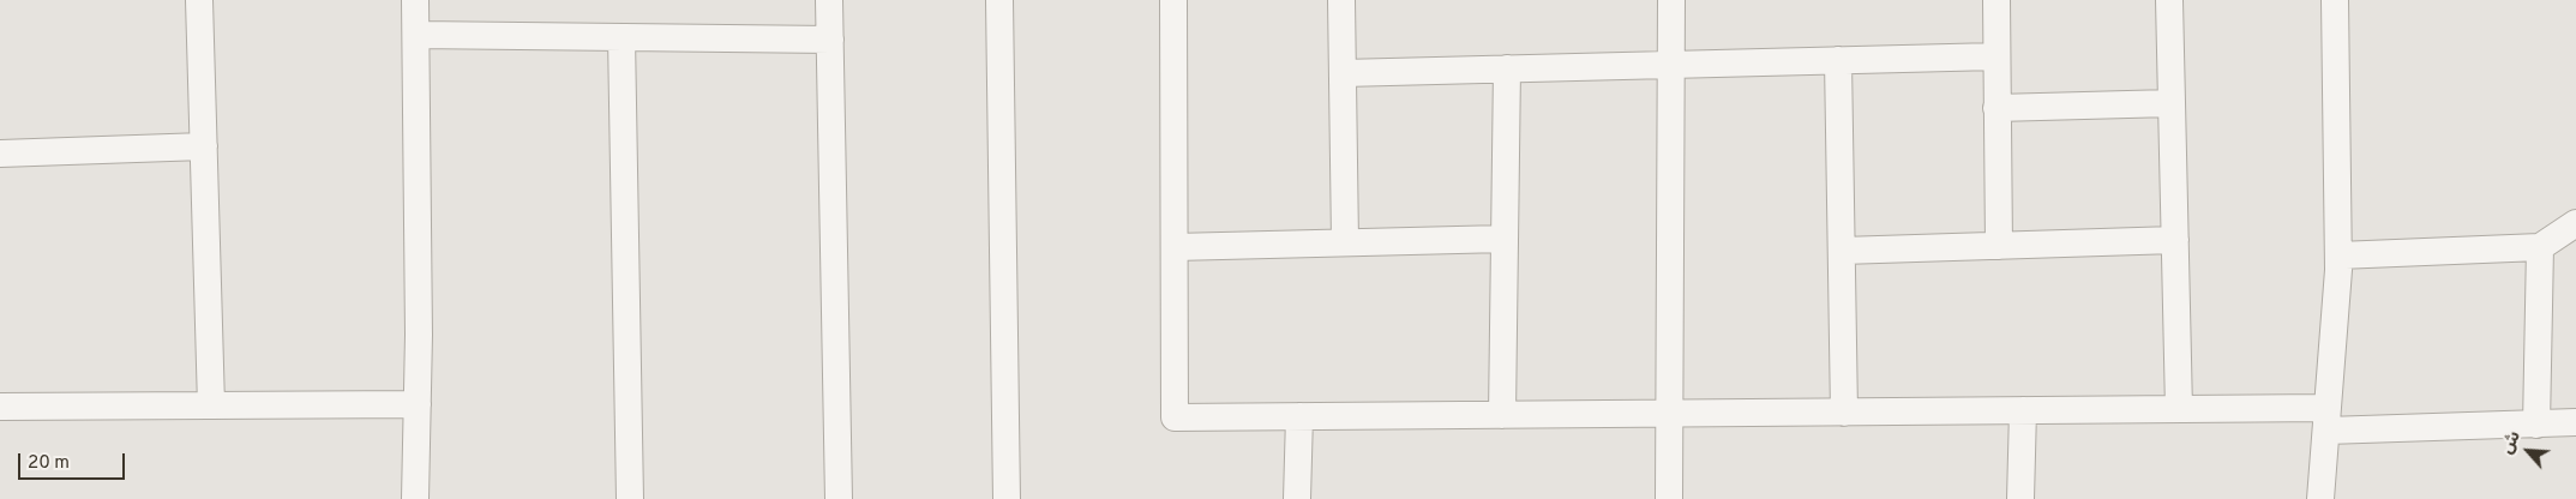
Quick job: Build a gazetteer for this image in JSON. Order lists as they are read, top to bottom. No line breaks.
{"scale_bar":"20 m","north":"top left"}
